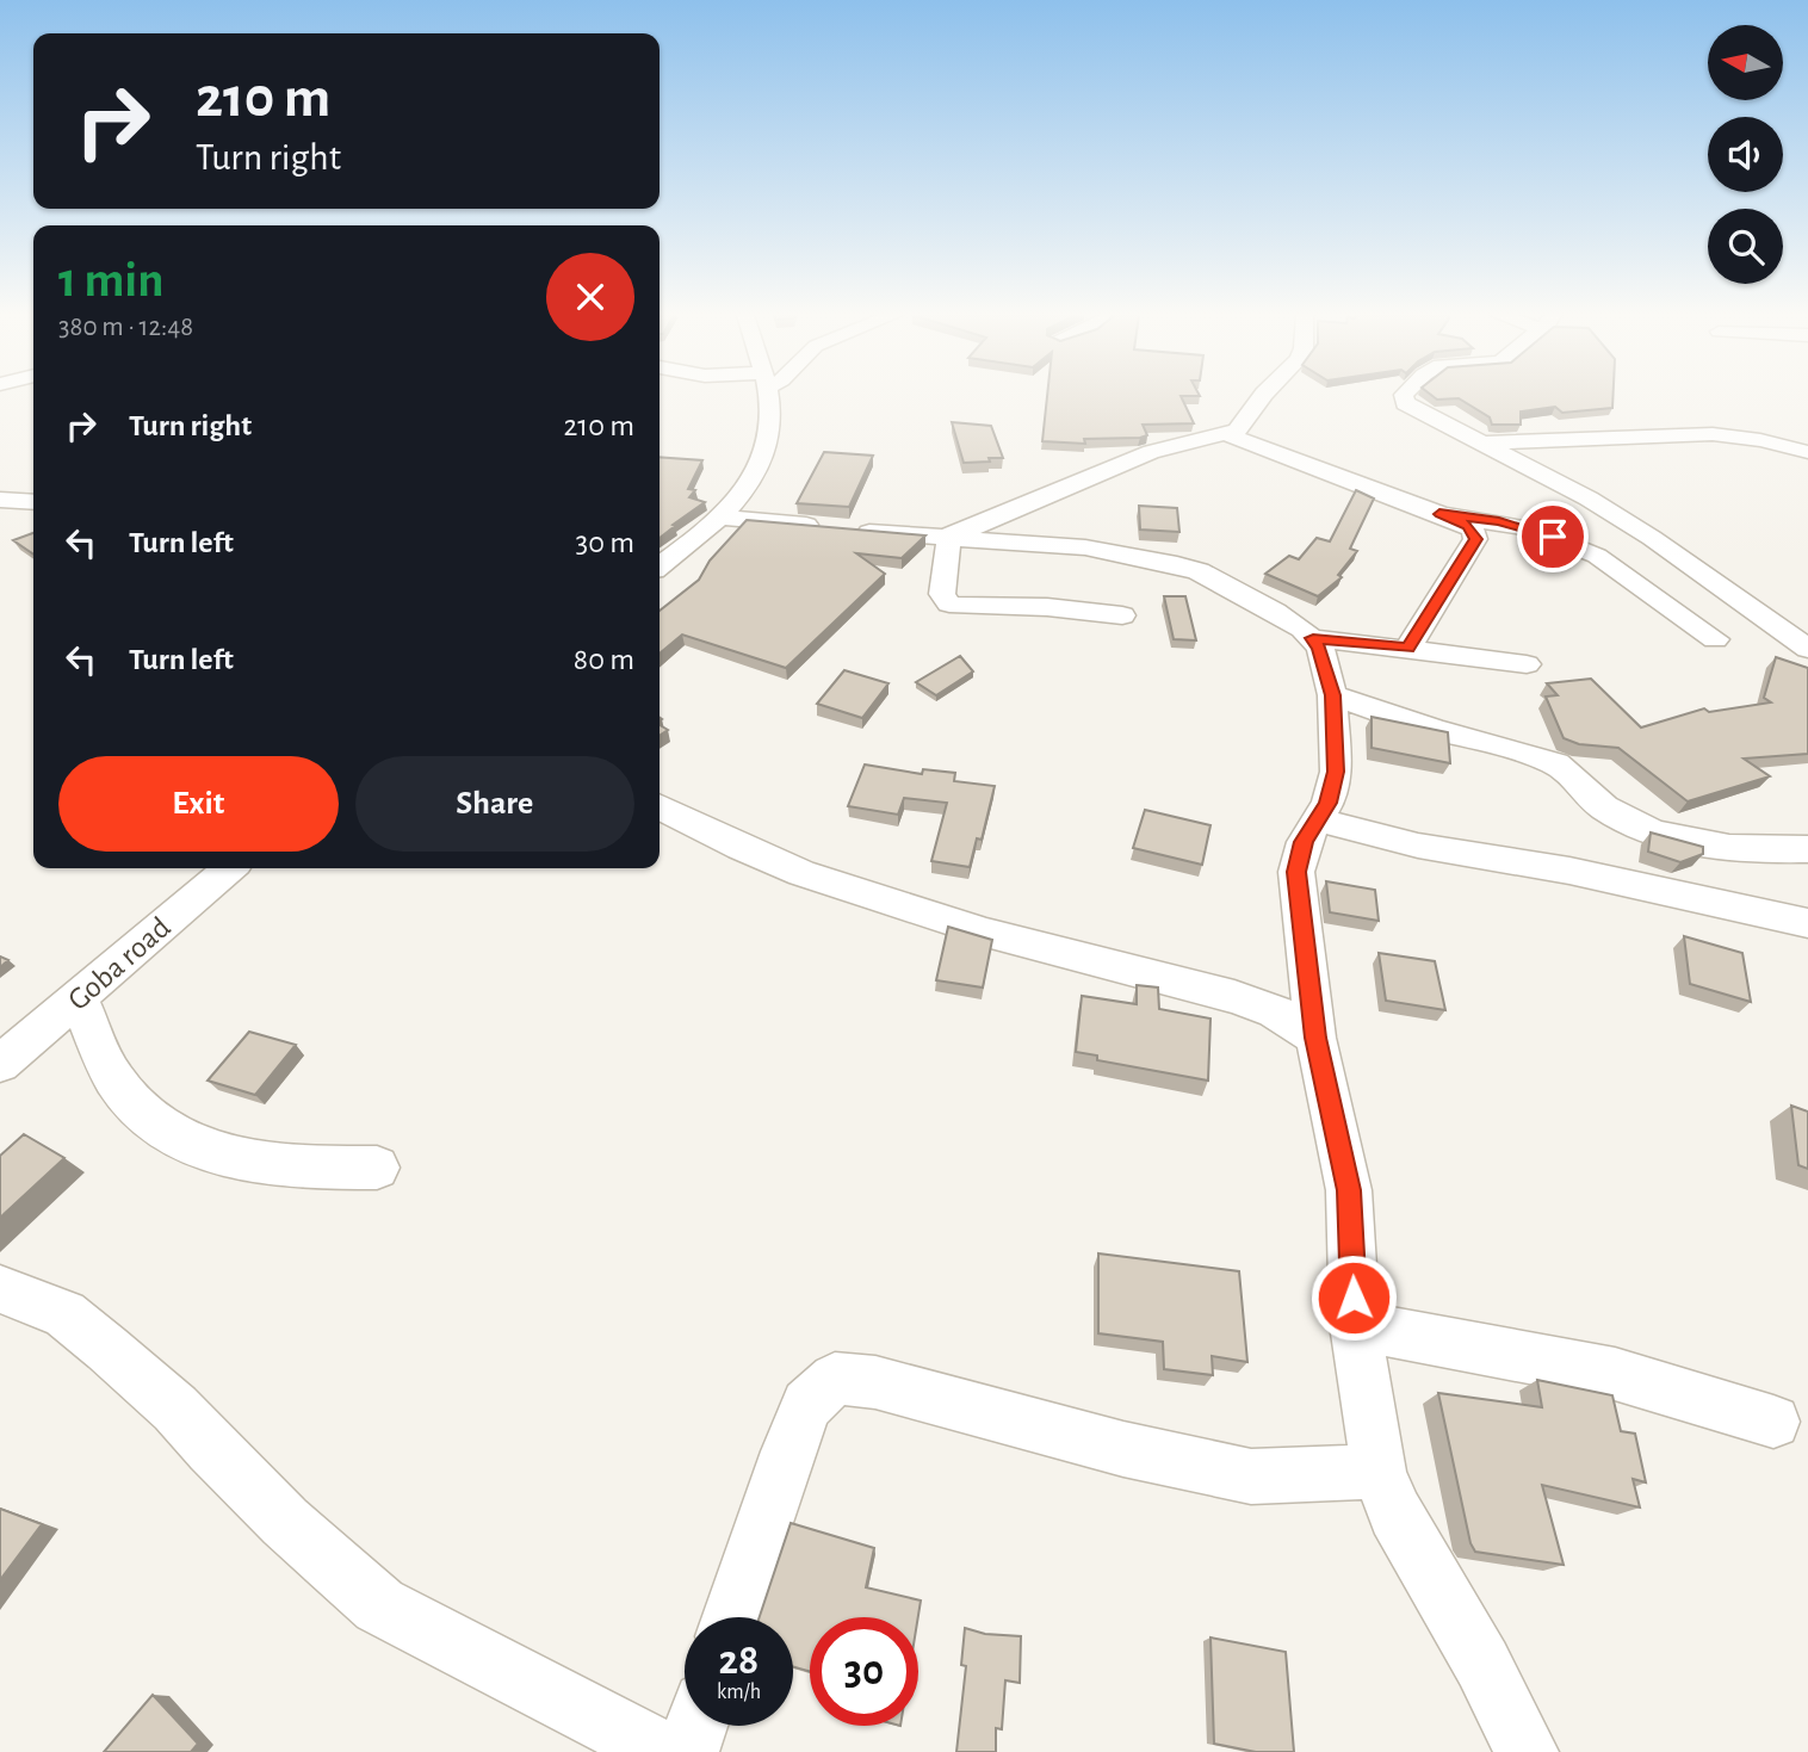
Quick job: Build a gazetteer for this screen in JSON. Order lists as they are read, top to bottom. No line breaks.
{"streets":{"street":["Goba road"]},"north":"left","page":{"turn":["210 m","Turn right"],"heading":["1 min","380 m · 12:48"],"list":[{"name":"Turn right","value":"210 m"},{"name":"Turn left","value":"30 m"},{"name":"Turn left","value":"80 m"}],"buttons":["Exit","Share"],"speed":"28 km/h","limit":"30"}}
